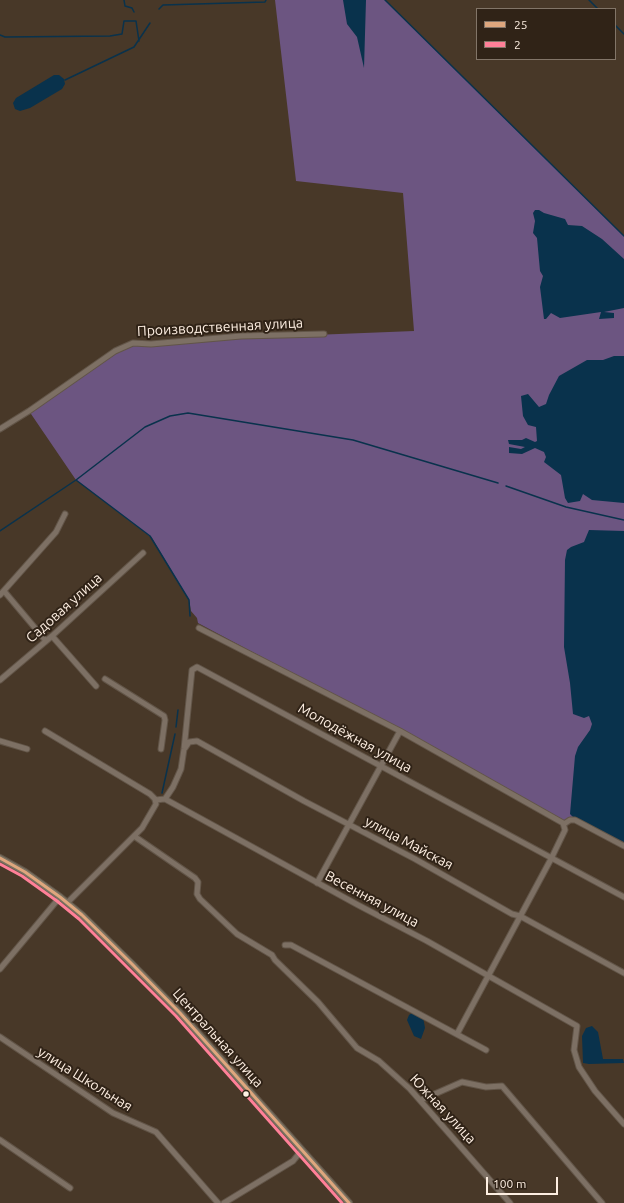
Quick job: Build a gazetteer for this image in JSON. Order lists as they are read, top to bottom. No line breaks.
{"streets":{"main road":["Центральная улица"],"street":["Производственная улица","Садовая улица","Молодёжная улица","улица Майская","Весенняя улица","улица Школьная","Южная улица"]},"crossings":[["Молодёжная улица","улица Майская"],["Молодёжная улица","Весенняя улица"]],"lines":["transit line 25","transit line 2"],"legend":["25","2"],"scale_bar":"100 m"}
